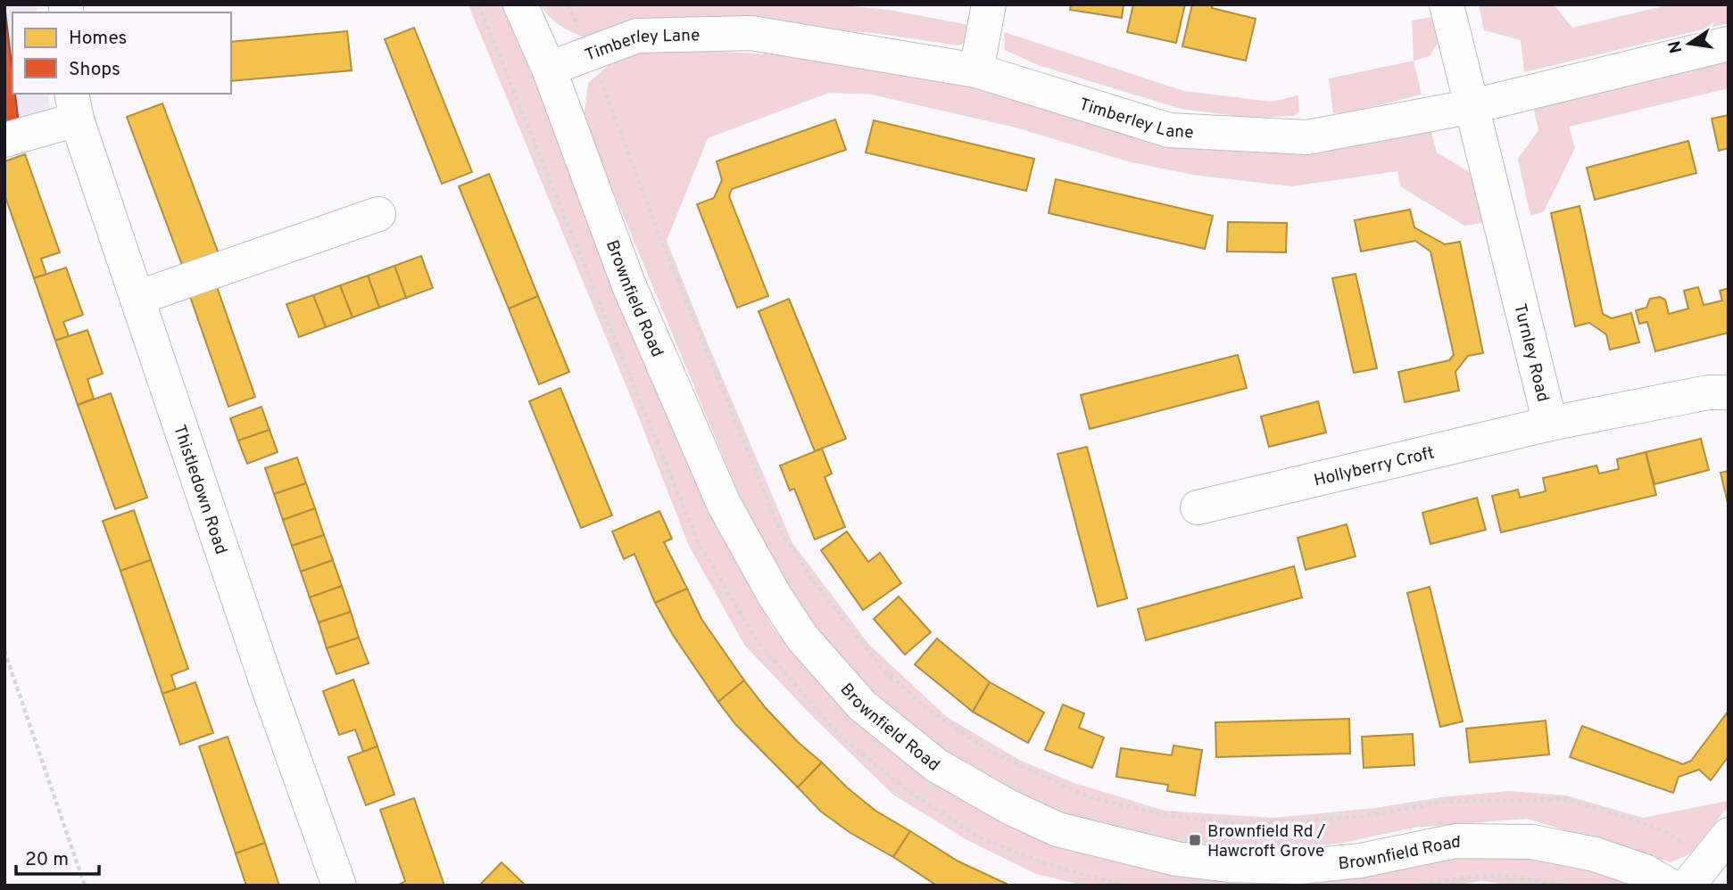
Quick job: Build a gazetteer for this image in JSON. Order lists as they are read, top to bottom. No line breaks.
{"streets":{"street":["Timberley Lane","Brownfield Road","Turnley Road","Hollyberry Croft","Thistledown Road"]},"crossings":[["Timberley Lane","Brownfield Road"],["Timberley Lane","Turnley Road"],["Turnley Road","Hollyberry Croft"]],"places":{"transit":["Brownfield Rd / Hawcroft Grove"]},"legend":["Homes","Shops"],"scale_bar":"20 m","north":"left"}
